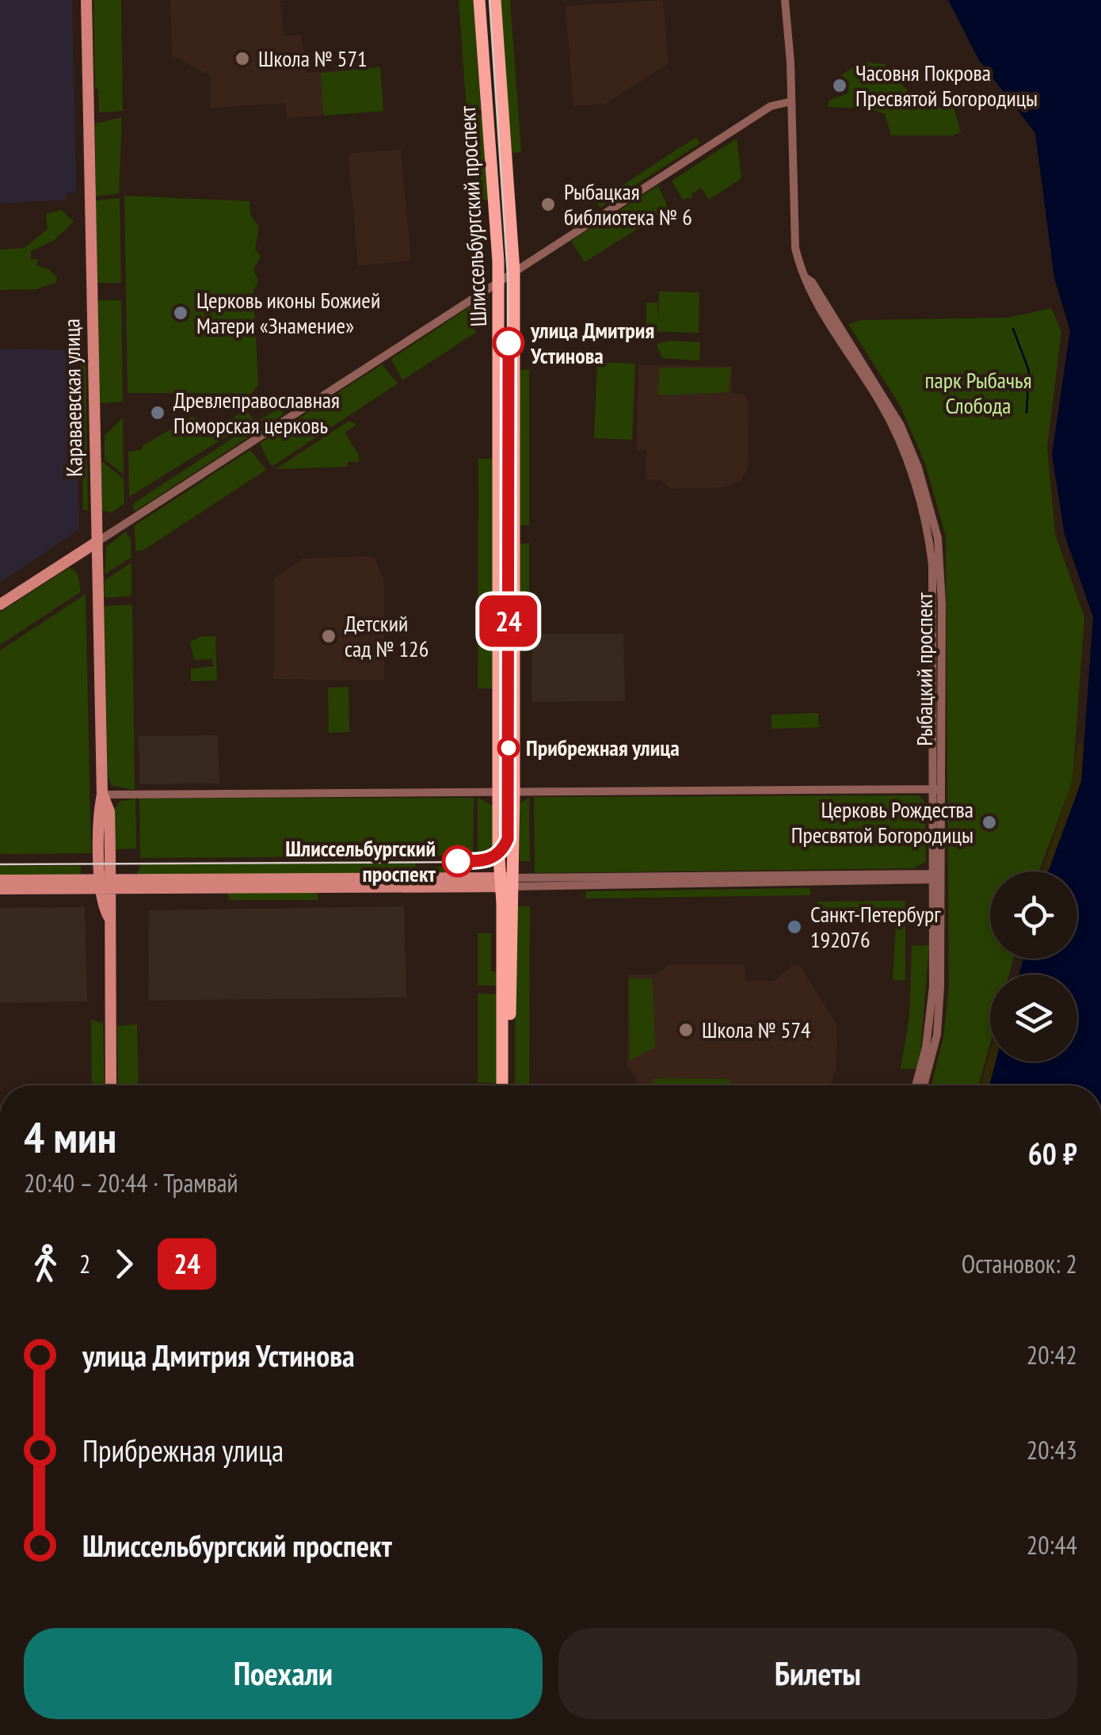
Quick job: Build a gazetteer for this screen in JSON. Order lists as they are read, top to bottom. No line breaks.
{"streets":{"main road":["Шлиссельбургский проспект"],"street":["Караваевская улица","Рыбацкий проспект"]},"parks":["парк Рыбачья Слобода"],"places":["Школа № 571","Часовня Покрова Пресвятой Богородицы","Рыбацкая библиотека № 6","Церковь иконы Божией Матери «Знамение»","улица Дмитрия Устинова","Древлеправославная Поморская церковь","Детский сад № 126","Прибрежная улица","Церковь Рождества Пресвятой Богородицы","Шлиссельбургский проспект","Санкт-Петербург 192076","Школа № 574"],"lines":["tram line 24"],"page":{"on_map":"24","heading":["4 мин","20:40 – 20:44 · Трамвай","60 ₽"],"legs":["2","24","Остановок: 2"],"list":[{"name":"улица Дмитрия Устинова","value":"20:42"},{"name":"Прибрежная улица","value":"20:43"},{"name":"Шлиссельбургский проспект","value":"20:44"}],"buttons":["Поехали","Билеты"]}}
